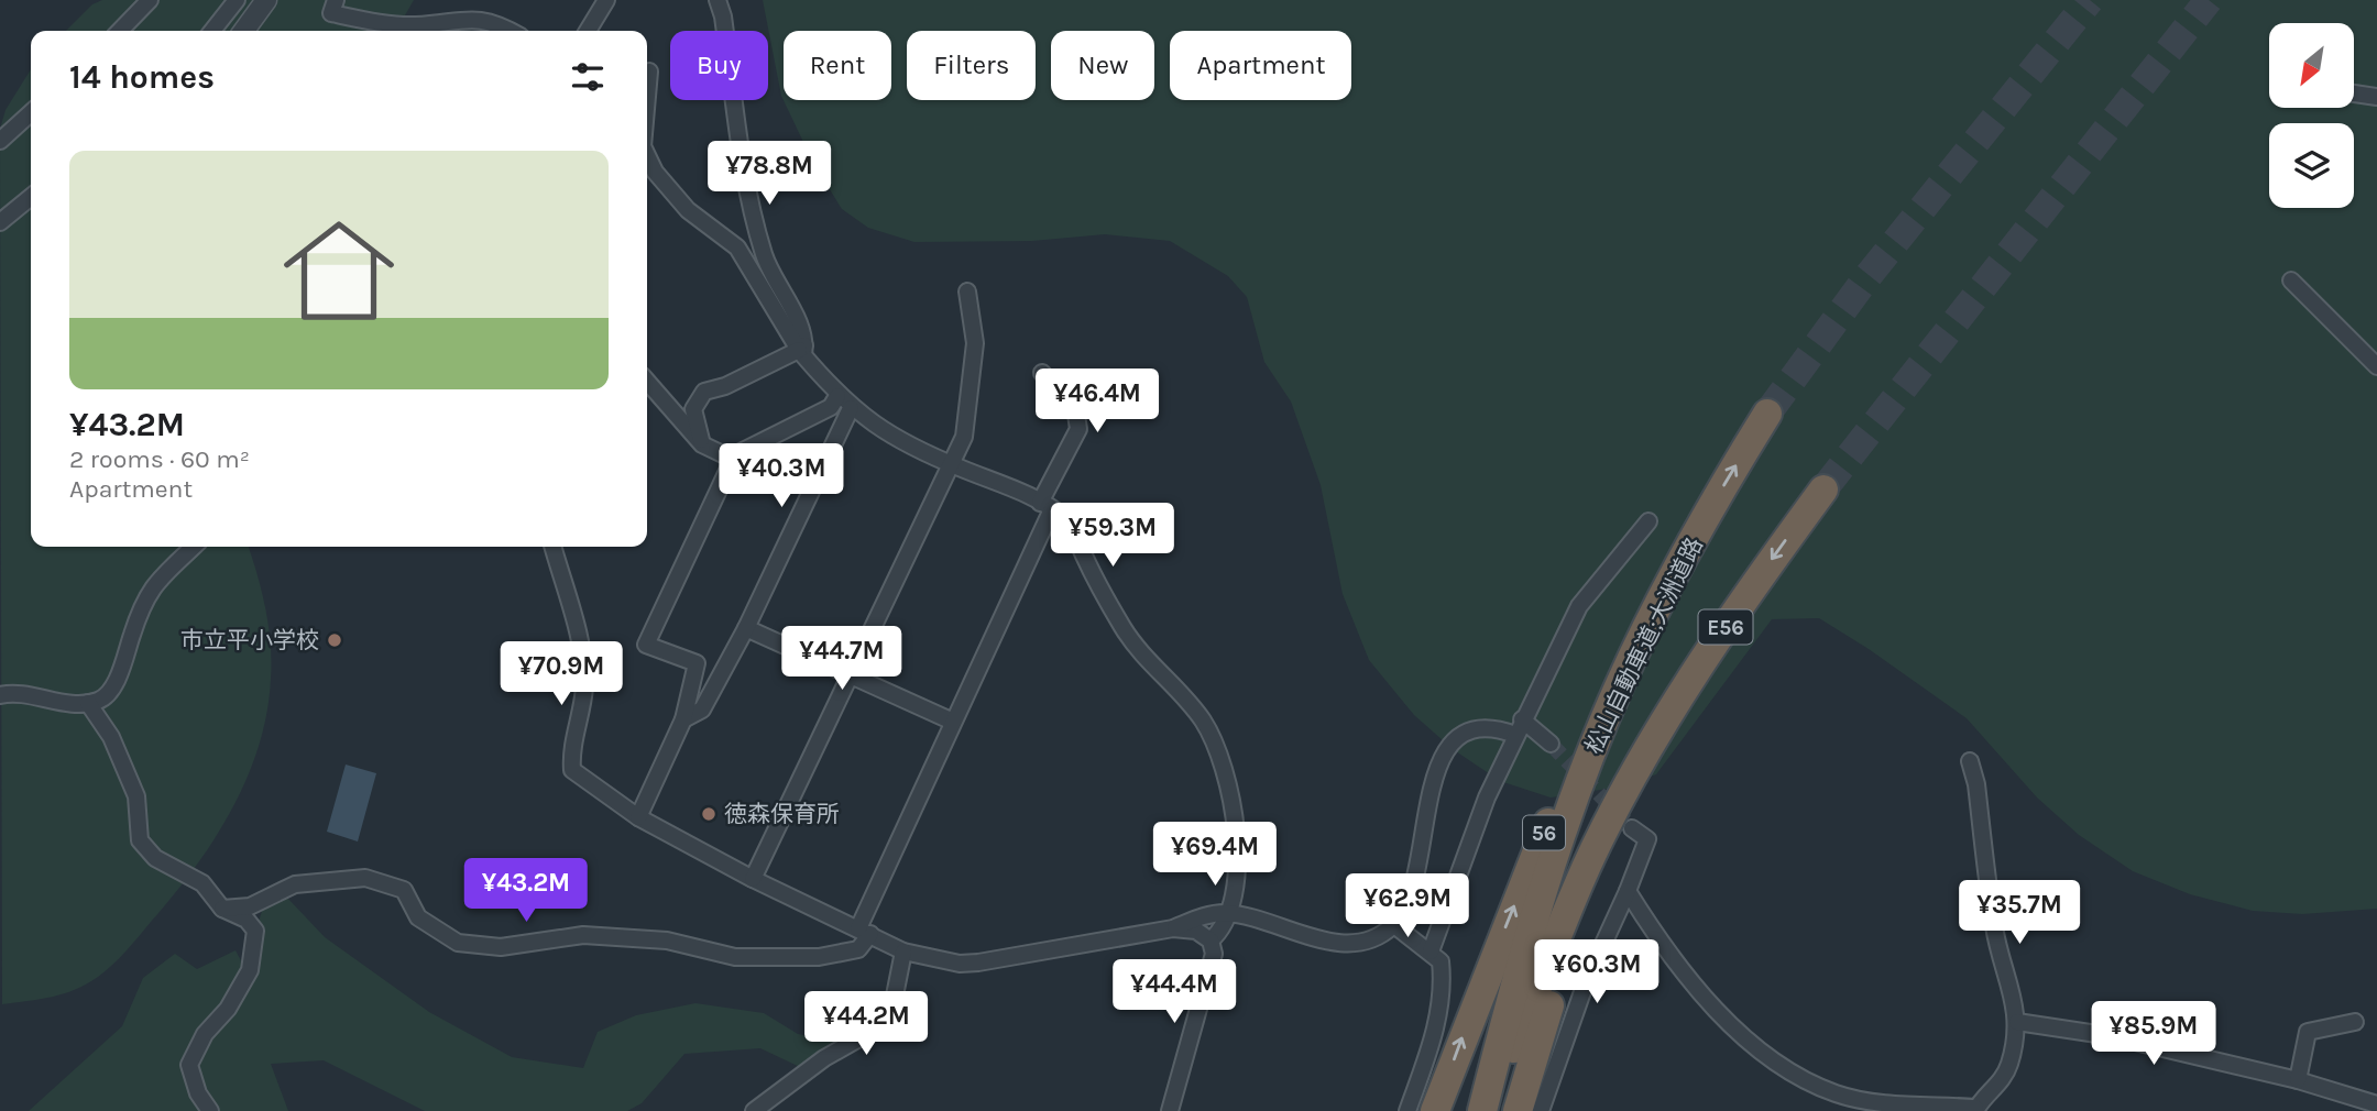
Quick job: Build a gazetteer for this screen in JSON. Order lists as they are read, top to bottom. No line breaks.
{"streets":{"highway":["E56","松山自動車道;大洲道路","56"]},"crossings":[["E56","松山自動車道;大洲道路"],["松山自動車道;大洲道路","56"]],"places":["市立平小学校","徳森保育所"],"north":"bottom left","page":{"chip":["Buy","Rent","Filters","New","Apartment"],"heading":"14 homes","list":[{"name":"¥43.2M","note":"2 rooms · 60 m² · Apartment"}],"price":["¥78.8M","¥46.4M","¥40.3M","¥59.3M","¥44.7M","¥70.9M","¥69.4M","¥43.2M","¥62.9M","¥35.7M","¥60.3M","¥44.4M","¥44.2M","¥85.9M"]}}
